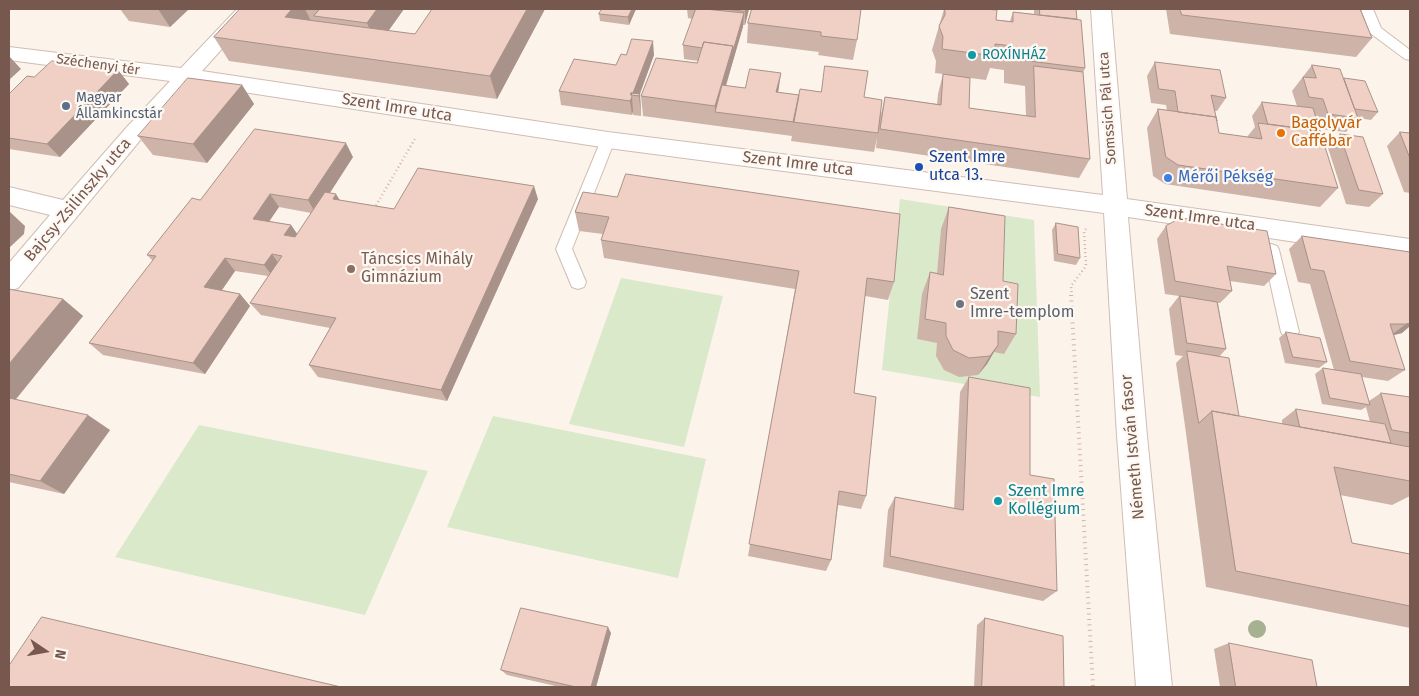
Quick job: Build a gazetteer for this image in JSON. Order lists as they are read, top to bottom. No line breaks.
{"streets":{"street":["Széchenyi tér","Szent Imre utca","Somssich Pál utca","Bajcsy-Zsilinszky utca","Németh István fasor"]},"crossings":[["Széchenyi tér","Szent Imre utca"],["Széchenyi tér","Bajcsy-Zsilinszky utca"],["Szent Imre utca","Somssich Pál utca"],["Szent Imre utca","Bajcsy-Zsilinszky utca"],["Szent Imre utca","Németh István fasor"],["Somssich Pál utca","Németh István fasor"]],"places":["ROXÍNHÁZ","Magyar Államkincstár","Bagolyvár Caffébar","Szent Imre utca 13.","Mérői Pékség","Táncsics Mihály Gimnázium","Szent Imre-templom","Szent Imre Kollégium"],"north":"right"}
